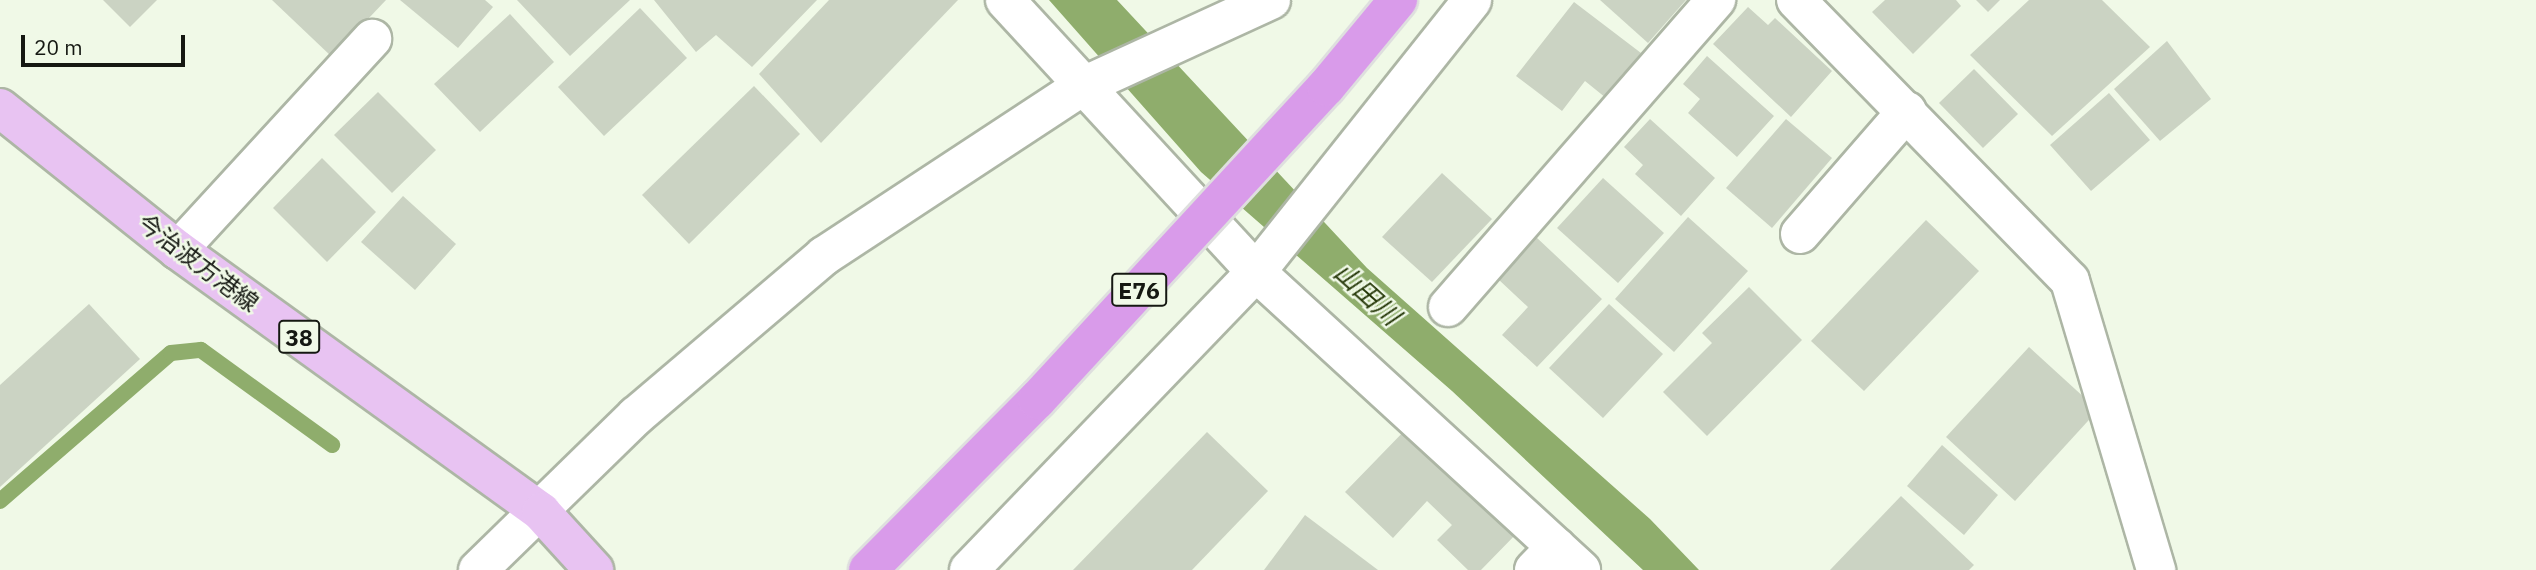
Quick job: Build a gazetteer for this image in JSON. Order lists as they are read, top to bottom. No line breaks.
{"streets":{"highway":["E76"],"main road":["今治波方港線","38"]},"water":["山田川"],"scale_bar":"20 m"}
